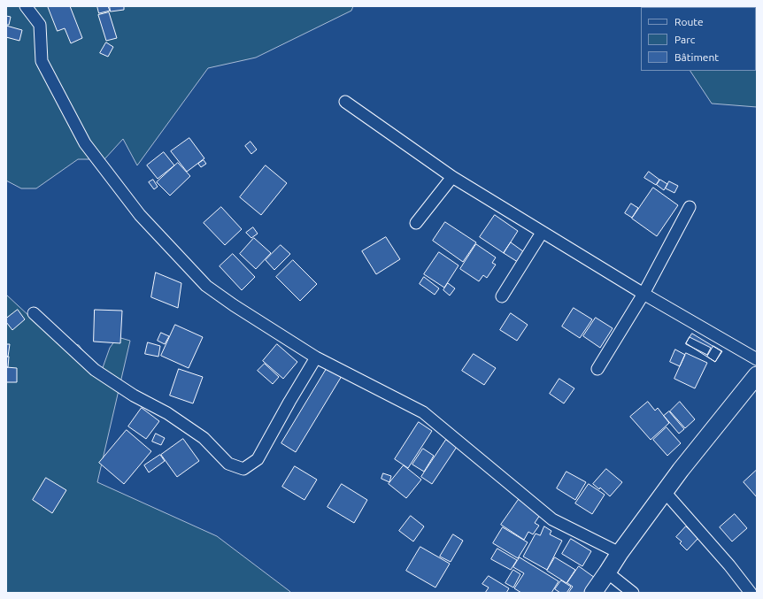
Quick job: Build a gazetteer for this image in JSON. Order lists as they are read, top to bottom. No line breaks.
{"legend":["Route","Parc","Bâtiment"]}
